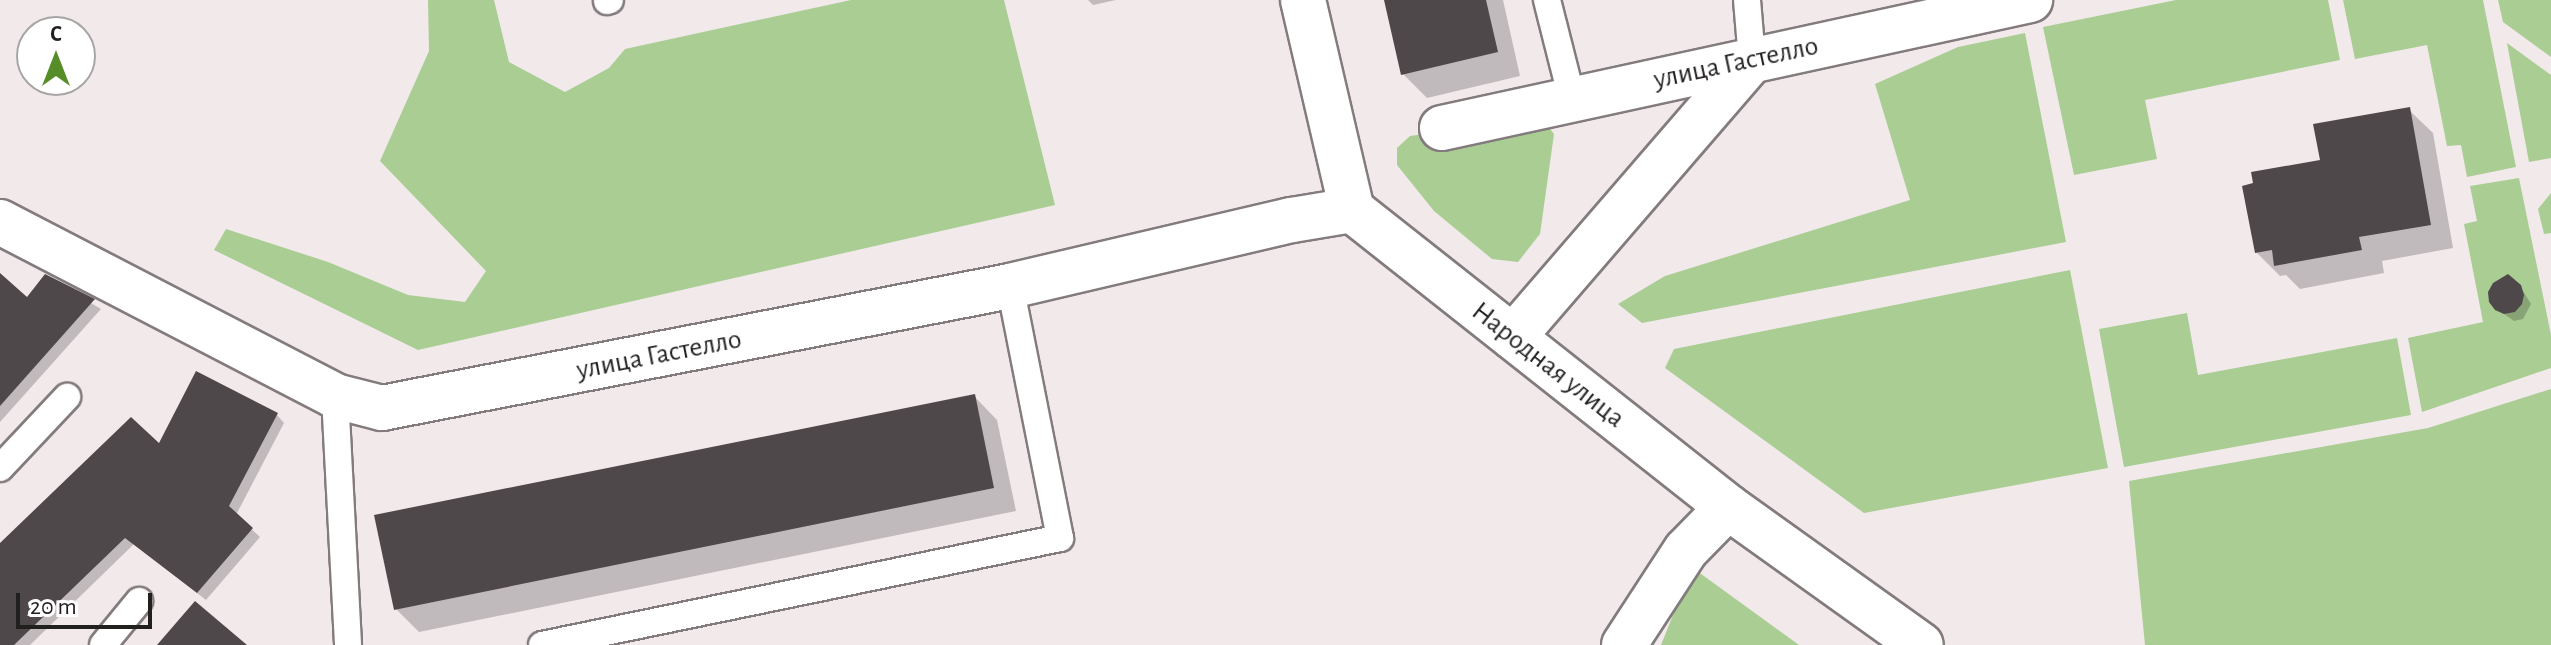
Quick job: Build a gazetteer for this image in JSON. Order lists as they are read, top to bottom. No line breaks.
{"streets":{"street":["улица Гастелло","Народная улица"]},"crossings":[["улица Гастелло","Народная улица"]],"scale_bar":"20 m","north":"top"}
